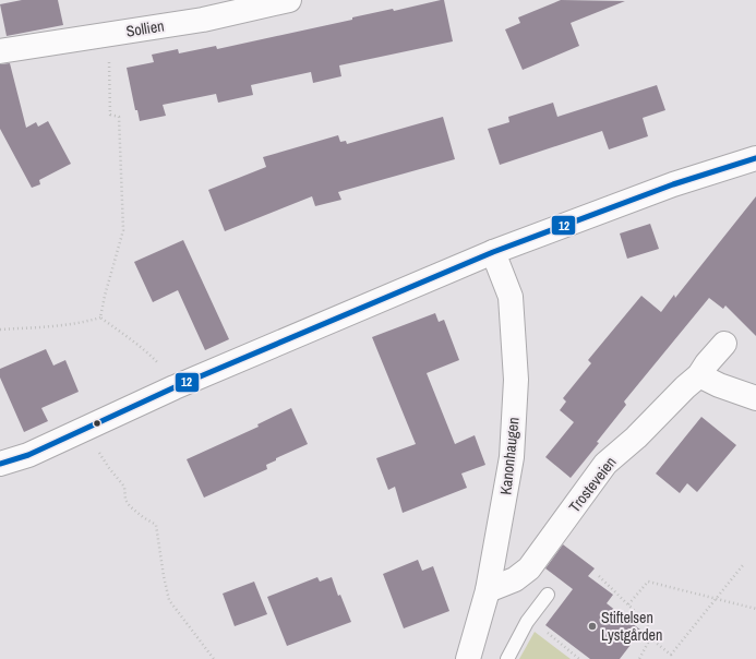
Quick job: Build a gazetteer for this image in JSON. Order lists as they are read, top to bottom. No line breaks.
{"streets":{"street":["Sollien","Kanonhaugen","Trosteveien"]},"crossings":[["Kanonhaugen","Trosteveien"]],"places":["Stiftelsen Lystgården"],"lines":["transit line 12"]}
